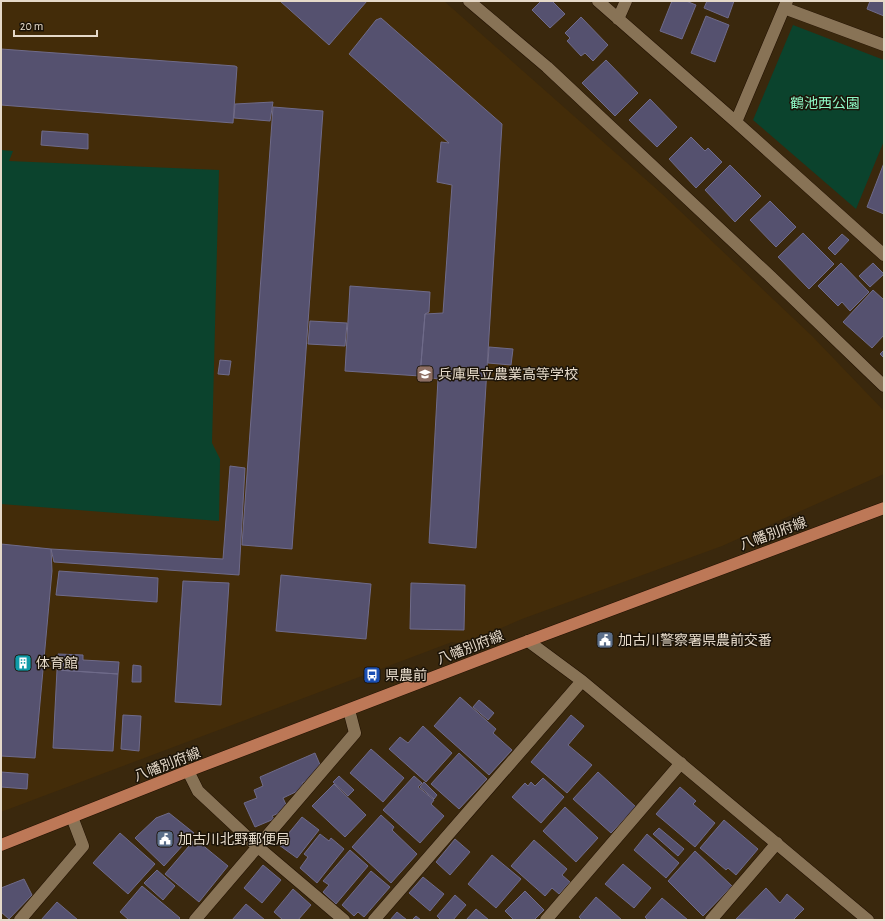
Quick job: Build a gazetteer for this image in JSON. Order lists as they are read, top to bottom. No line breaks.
{"streets":{"main road":["八幡別府線"]},"parks":["鶴池西公園"],"places":{"school or university":["兵庫県立農業高等学校"],"public building":["加古川警察署県農前交番","加古川北野郵便局"],"building":["体育館"],"bus stop":["県農前"]},"scale_bar":"20 m"}
